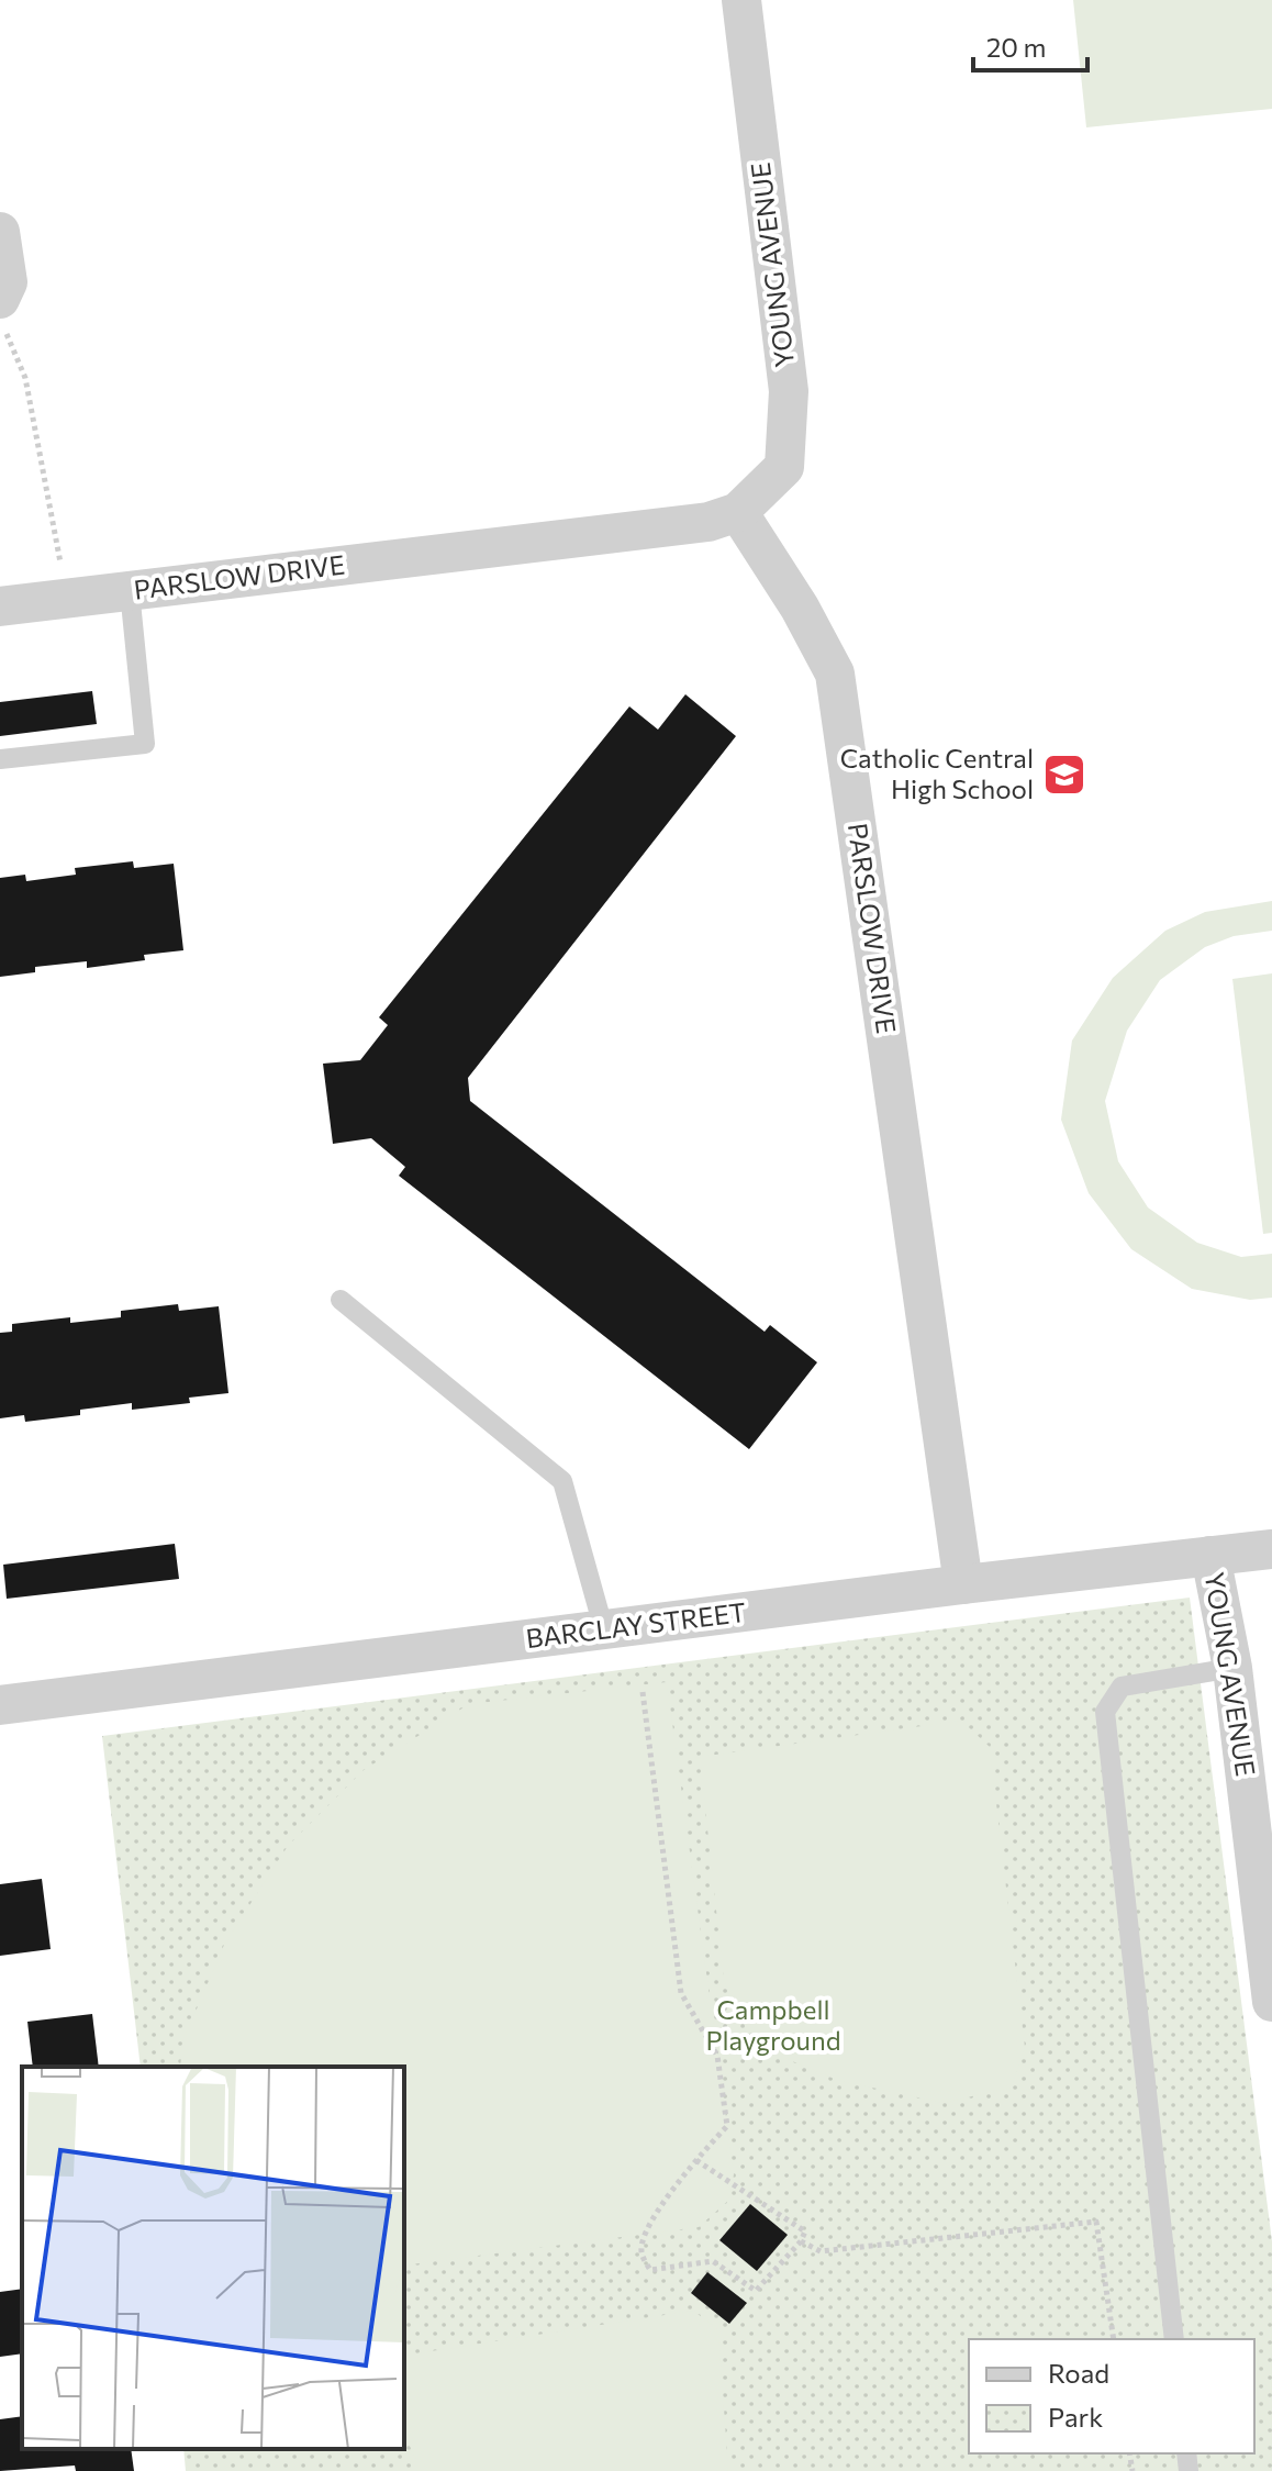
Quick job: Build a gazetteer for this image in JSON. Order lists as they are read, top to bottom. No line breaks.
{"streets":{"street":["YOUNG AVENUE","PARSLOW DRIVE","BARCLAY STREET"]},"crossings":[["YOUNG AVENUE","PARSLOW DRIVE"],["YOUNG AVENUE","BARCLAY STREET"],["PARSLOW DRIVE","BARCLAY STREET"]],"parks":["Campbell Playground"],"places":{"school or university":["Catholic Central High School"]},"legend":["Road","Park"],"scale_bar":"20 m"}
